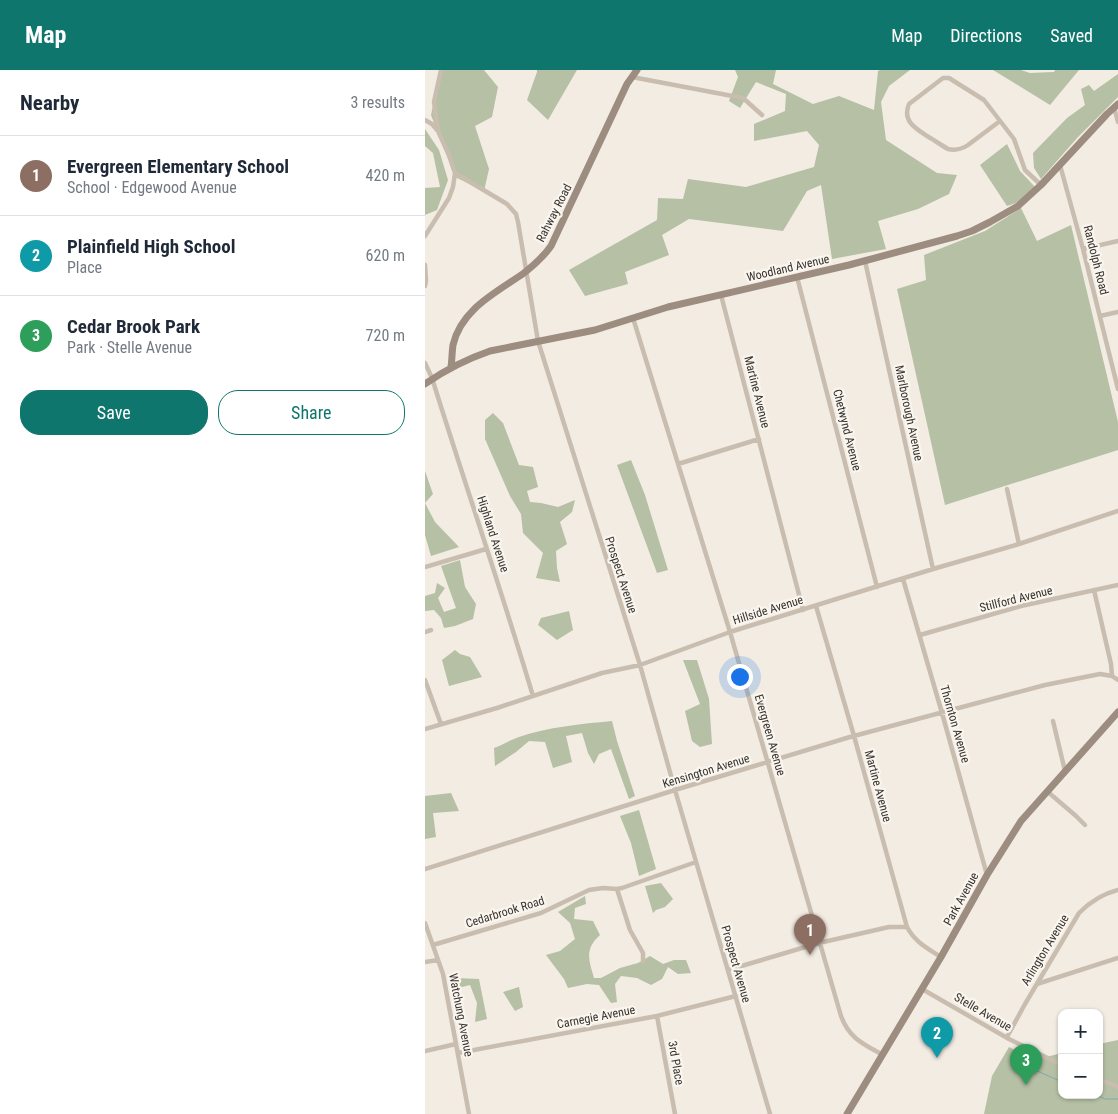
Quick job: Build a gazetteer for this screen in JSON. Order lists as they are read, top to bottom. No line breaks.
{"streets":{"street":["Rahway Road","Randolph Road","Woodland Avenue","Martine Avenue","Marlborough Avenue","Chetwynd Avenue","Highland Avenue","Prospect Avenue","Stillford Avenue","Hillside Avenue","Thornton Avenue","Evergreen Avenue","Kensington Avenue","Park Avenue","Cedarbrook Road","Arlington Avenue","Stelle Avenue","Watchung Avenue","Carnegie Avenue","3rd Place"]},"crossings":[["Rahway Road","Woodland Avenue"],["Rahway Road","Prospect Avenue"],["Randolph Road","Woodland Avenue"],["Woodland Avenue","Martine Avenue"],["Woodland Avenue","Marlborough Avenue"],["Woodland Avenue","Chetwynd Avenue"],["Woodland Avenue","Highland Avenue"],["Woodland Avenue","Prospect Avenue"],["Woodland Avenue","Evergreen Avenue"],["Martine Avenue","Hillside Avenue"],["Martine Avenue","Kensington Avenue"],["Martine Avenue","Park Avenue"],["Marlborough Avenue","Hillside Avenue"],["Chetwynd Avenue","Hillside Avenue"],["Highland Avenue","Hillside Avenue"],["Prospect Avenue","Hillside Avenue"],["Prospect Avenue","Kensington Avenue"],["Prospect Avenue","Cedarbrook Road"],["Prospect Avenue","Carnegie Avenue"],["Stillford Avenue","Thornton Avenue"],["Hillside Avenue","Thornton Avenue"],["Hillside Avenue","Evergreen Avenue"],["Thornton Avenue","Kensington Avenue"],["Thornton Avenue","Park Avenue"],["Evergreen Avenue","Kensington Avenue"],["Evergreen Avenue","Park Avenue"],["Park Avenue","Stelle Avenue"],["Cedarbrook Road","Watchung Avenue"],["Arlington Avenue","Stelle Avenue"],["Watchung Avenue","Carnegie Avenue"],["Carnegie Avenue","3rd Place"]],"page":{"header":"Map","nav":["Map","Directions","Saved"],"heading":["Nearby","3 results"],"list":[{"mark":"1","name":"Evergreen Elementary School","note":"School · Edgewood Avenue","value":"420 m"},{"mark":"2","name":"Plainfield High School","note":"Place","value":"620 m"},{"mark":"3","name":"Cedar Brook Park","note":"Park · Stelle Avenue","value":"720 m"}],"buttons":["Save","Share"],"pins":["1","2","3"],"map_buttons":["+","−"]}}
